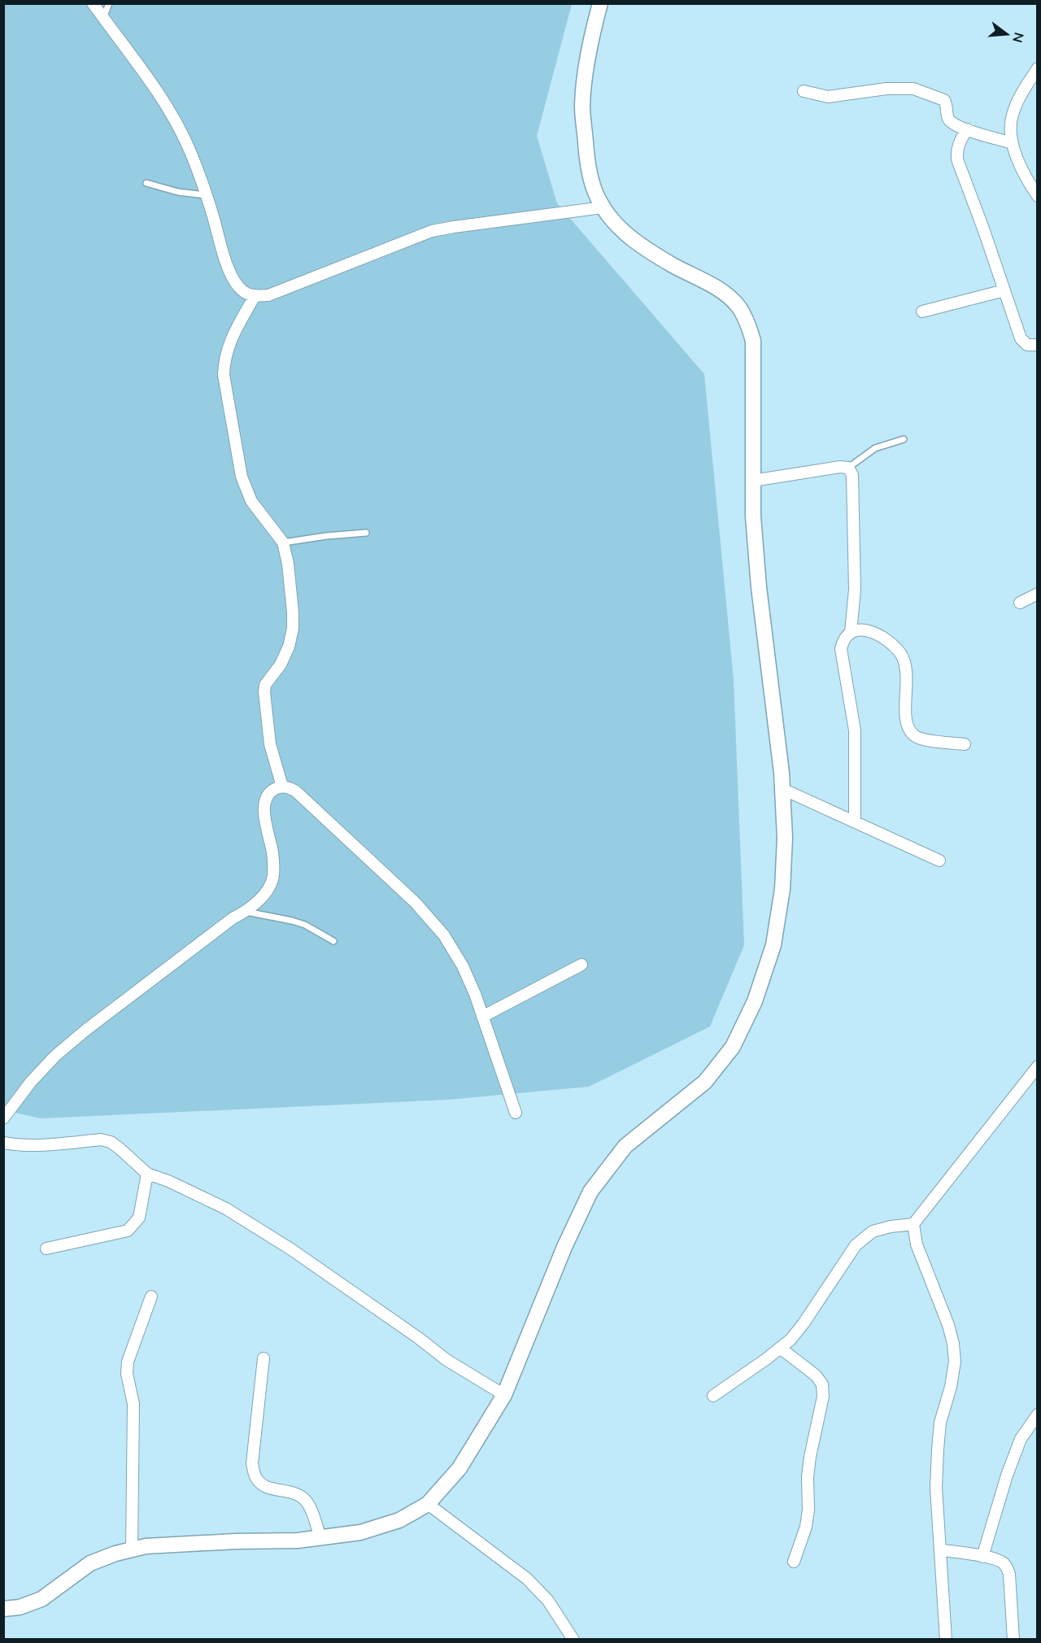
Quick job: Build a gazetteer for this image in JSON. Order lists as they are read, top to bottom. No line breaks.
{"north":"right"}
